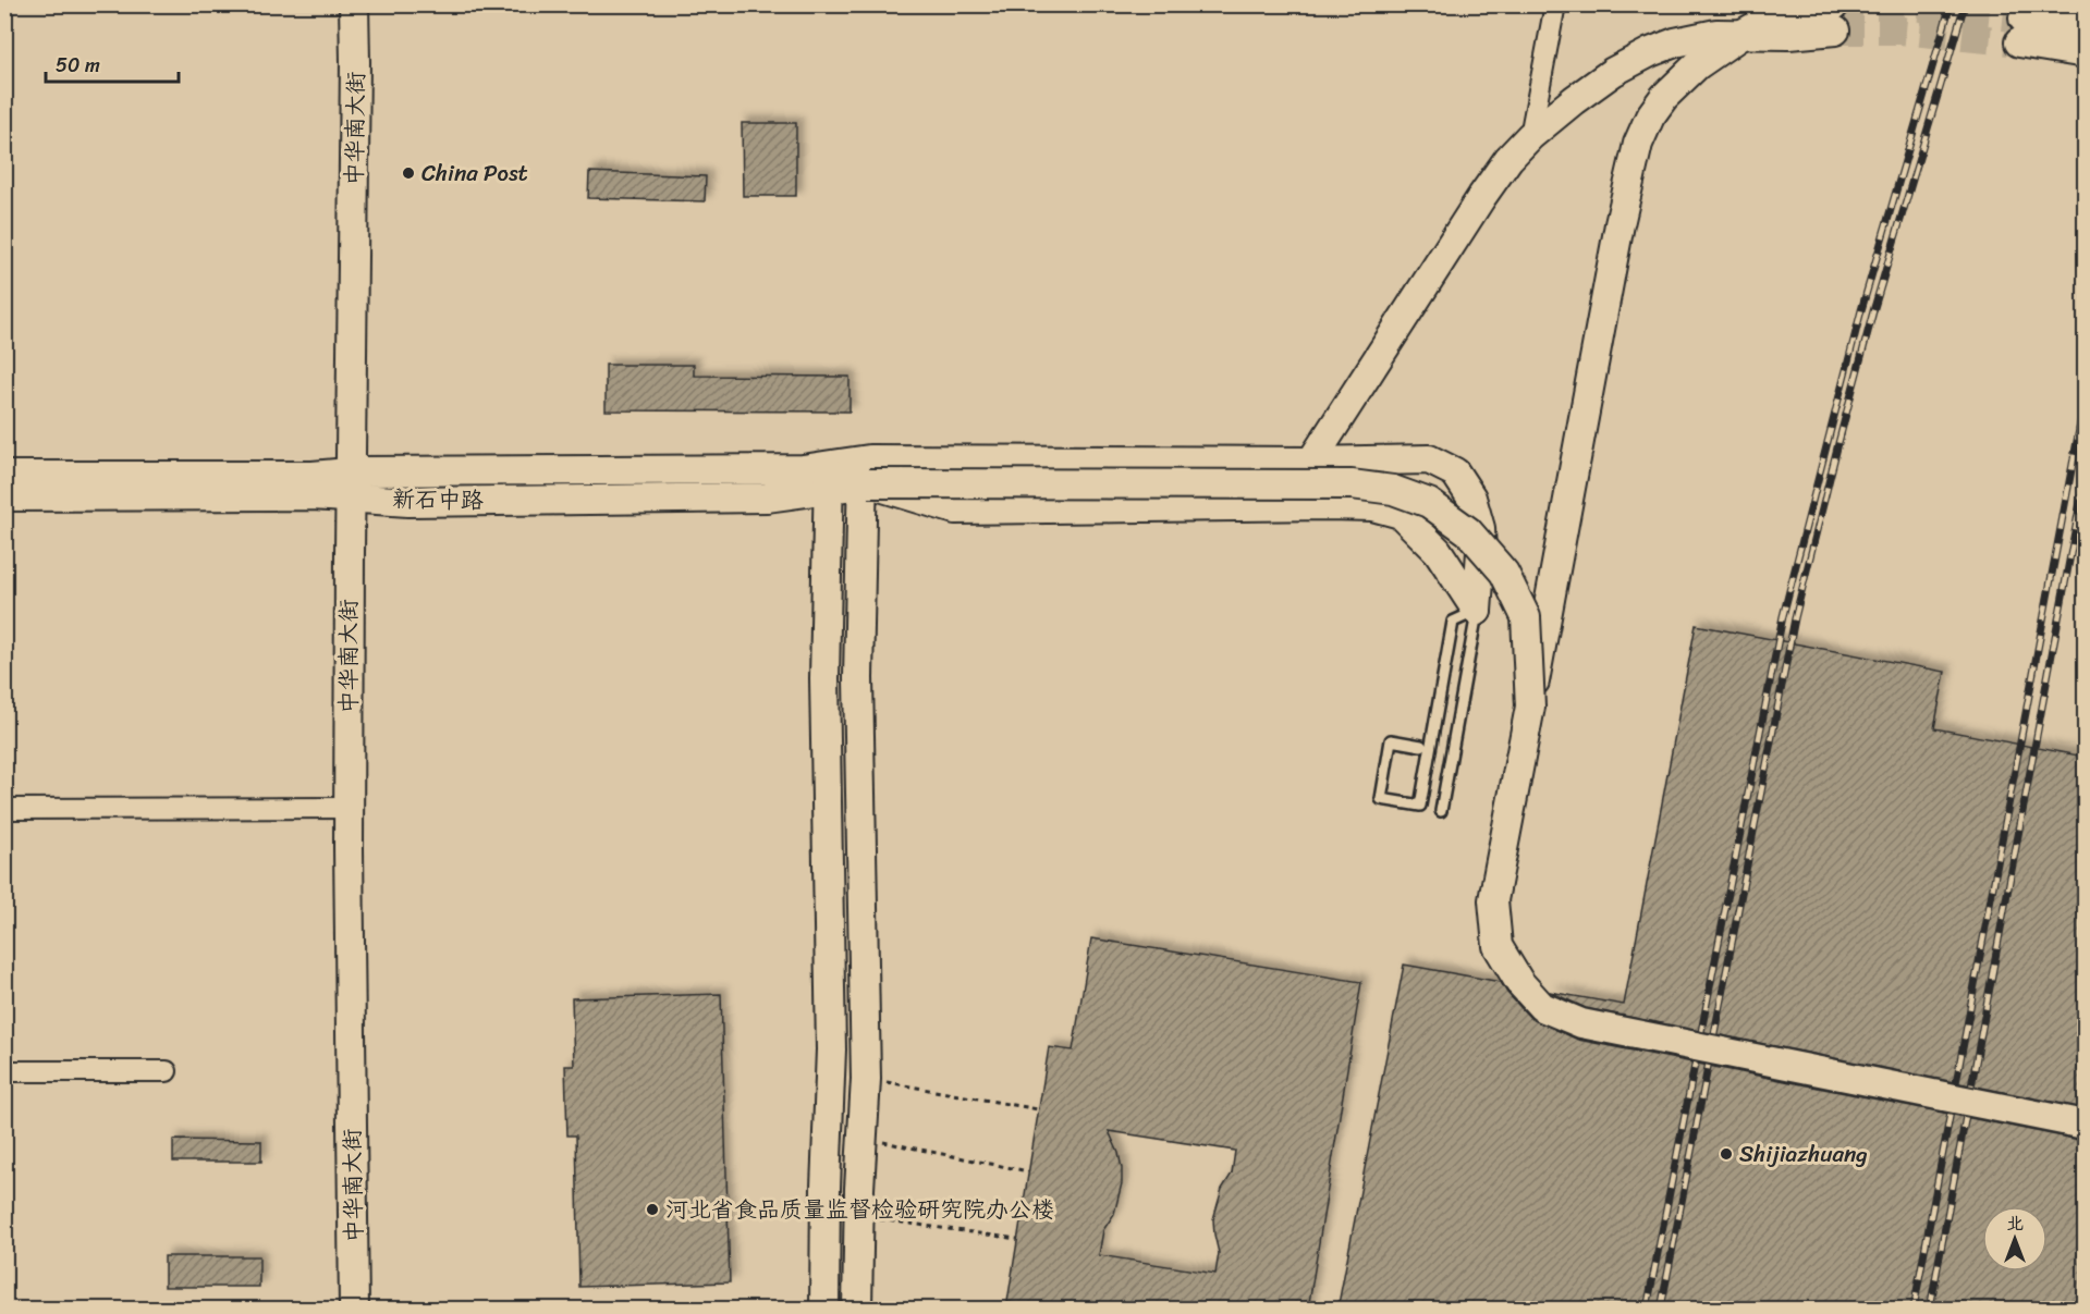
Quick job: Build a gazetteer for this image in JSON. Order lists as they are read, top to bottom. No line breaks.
{"streets":{"main road":["中华南大街","新石中路"]},"crossings":[["中华南大街","新石中路"]],"places":["China Post","Shijiazhuang","河北省食品质量监督检验研究院办公楼"],"scale_bar":"50 m","north":"top"}
